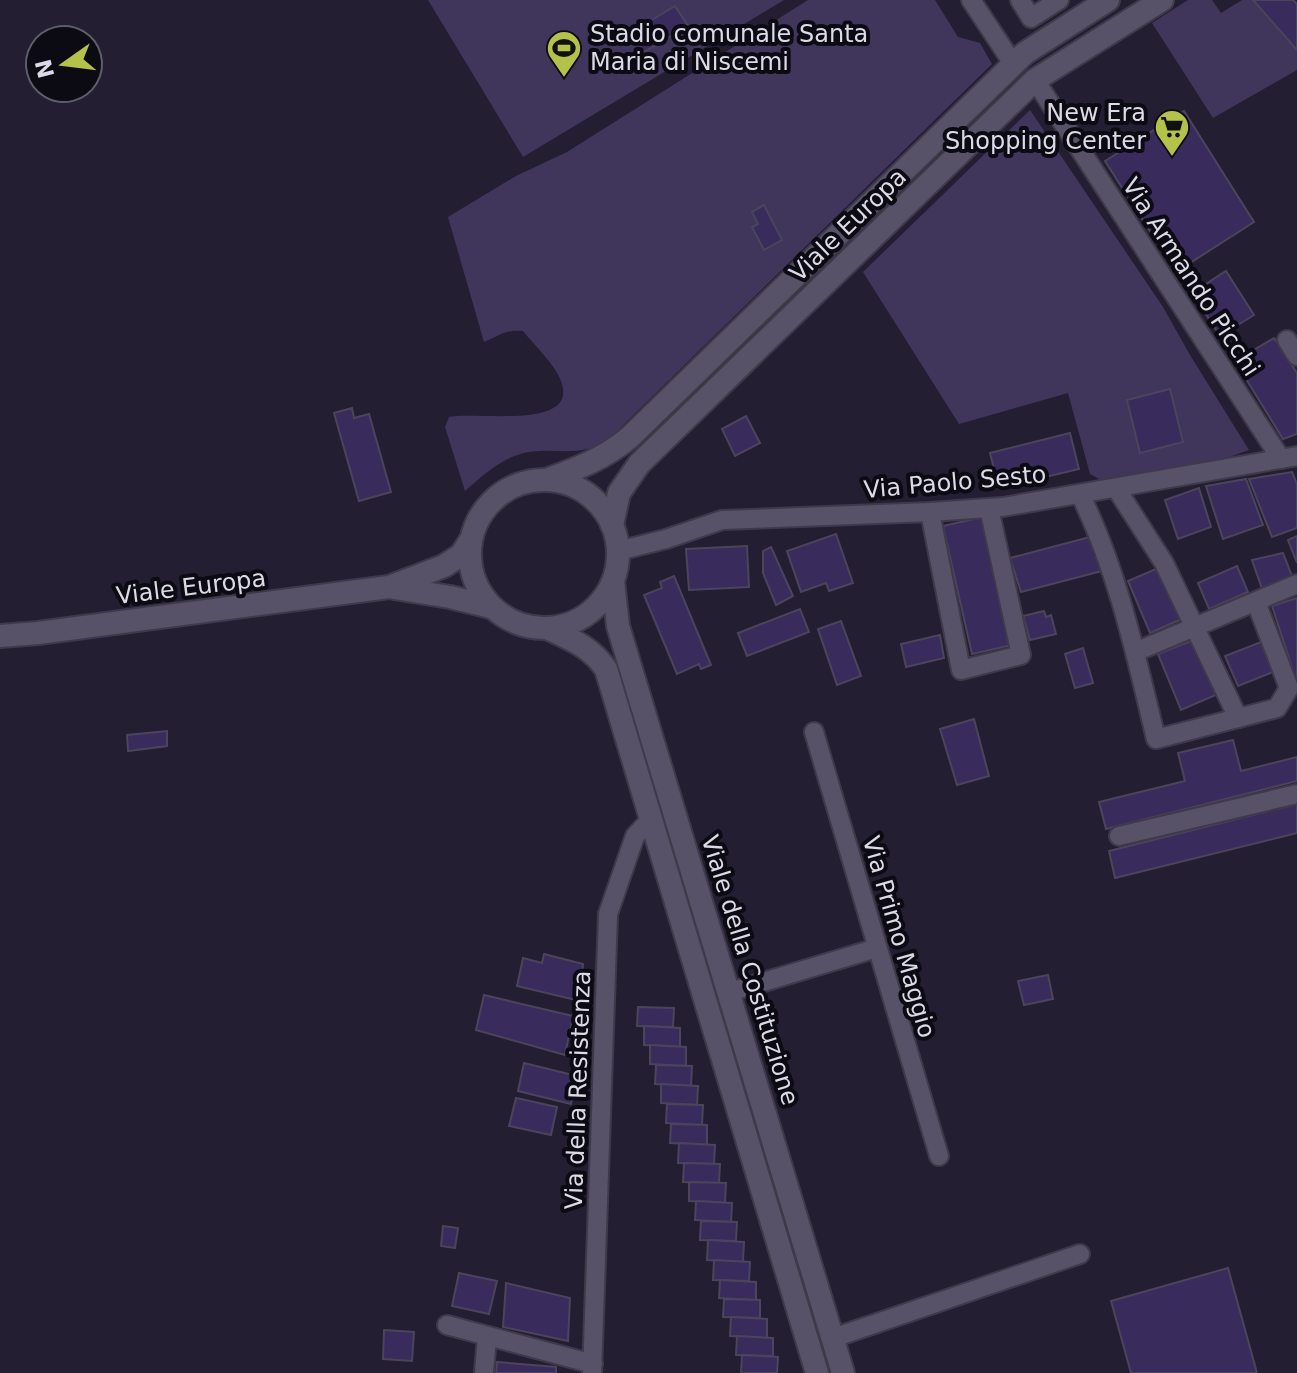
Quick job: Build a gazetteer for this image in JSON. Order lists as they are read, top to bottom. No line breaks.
{"streets":{"street":["Viale Europa","Via Armando Picchi","Via Paolo Sesto","Via Primo Maggio","Viale della Costituzione","Via della Resistenza"]},"crossings":[["Viale Europa","Via Armando Picchi"],["Viale Europa","Via Paolo Sesto"],["Viale Europa","Viale della Costituzione"],["Via Armando Picchi","Via Paolo Sesto"],["Via Paolo Sesto","Viale della Costituzione"],["Viale della Costituzione","Via della Resistenza"]],"places":{"sports":["Stadio comunale Santa Maria di Niscemi"],"supermarket":["New Era Shopping Center"]},"north":"left"}
